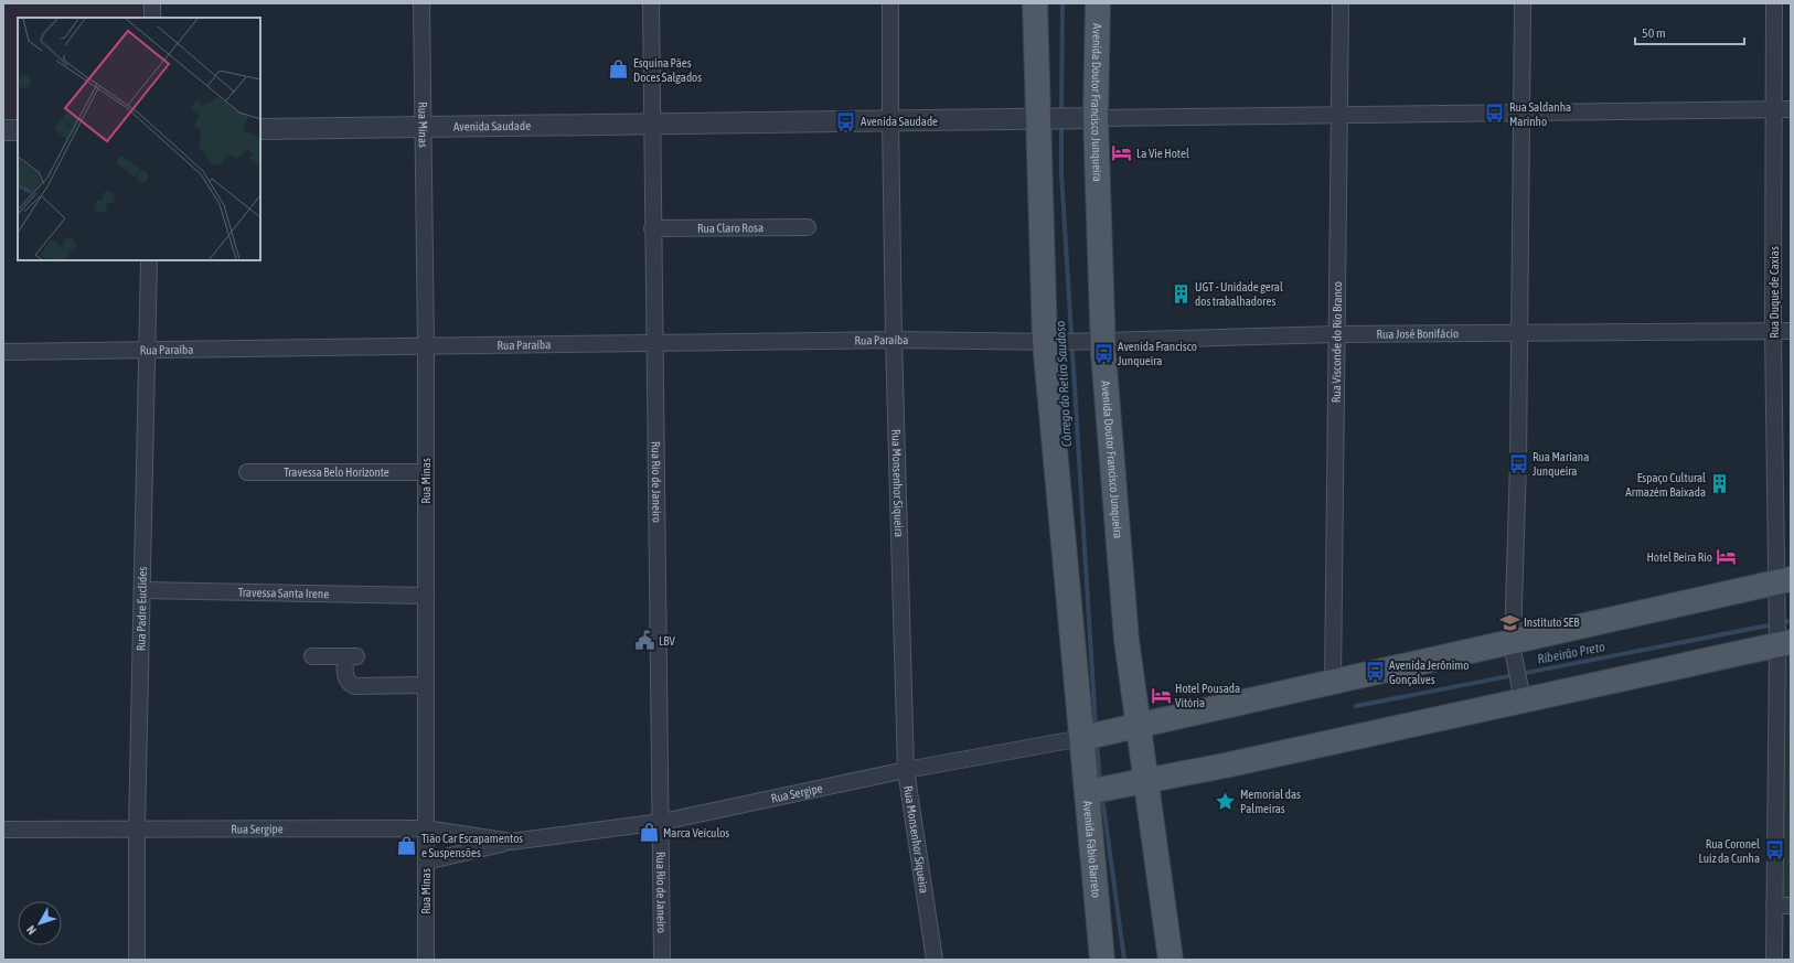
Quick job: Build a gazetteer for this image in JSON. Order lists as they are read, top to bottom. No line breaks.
{"streets":{"main road":["Avenida Doutor Francisco Junqueira","Avenida Fábio Barreto"],"street":["Rua Minas","Avenida Saudade","Rua Claro Rosa","Rua Duque de Caxias","Rua José Bonifácio","Rua Paraíba","Rua Visconde do Rio Branco","Travessa Belo Horizonte","Rua Rio de Janeiro","Rua Monsenhor Siqueira","Travessa Santa Irene","Rua Padre Euclides","Rua Sergipe"]},"crossings":[["Avenida Doutor Francisco Junqueira","Avenida Saudade"],["Avenida Doutor Francisco Junqueira","Rua José Bonifácio"],["Rua Minas","Avenida Saudade"],["Rua Minas","Rua Paraíba"],["Rua Minas","Travessa Belo Horizonte"],["Rua Minas","Travessa Santa Irene"],["Rua Minas","Rua Sergipe"],["Avenida Saudade","Rua Rio de Janeiro"],["Avenida Saudade","Rua Monsenhor Siqueira"],["Rua Claro Rosa","Rua Rio de Janeiro"],["Rua Duque de Caxias","Rua José Bonifácio"],["Rua José Bonifácio","Rua Paraíba"],["Rua José Bonifácio","Rua Visconde do Rio Branco"],["Rua Paraíba","Rua Rio de Janeiro"],["Rua Paraíba","Rua Monsenhor Siqueira"],["Rua Paraíba","Rua Padre Euclides"],["Rua Rio de Janeiro","Rua Sergipe"],["Rua Monsenhor Siqueira","Rua Sergipe"],["Travessa Santa Irene","Rua Padre Euclides"],["Rua Padre Euclides","Rua Sergipe"],["Rua Sergipe","Avenida Fábio Barreto"]],"water":["Córrego do Retiro Saudoso","Ribeirão Preto"],"places":{"shop":["Esquina Pães Doces Salgados","Marca Veículos","Tião Car Escapamentos e Suspensões"],"bus stop":["Rua Saldanha Marinho","Avenida Saudade","Avenida Francisco Junqueira","Rua Mariana Junqueira","Avenida Jerônimo Gonçalves","Rua Coronel Luiz da Cunha"],"hotel":["La Vie Hotel","Hotel Beira Rio","Hotel Pousada Vitória"],"building":["UGT - Unidade geral dos trabalhadores","Espaço Cultural Armazém Baixada"],"school or university":["Instituto SEB"],"public building":["LBV"],"place":["Memorial das Palmeiras"]},"scale_bar":"50 m","north":"bottom left"}
